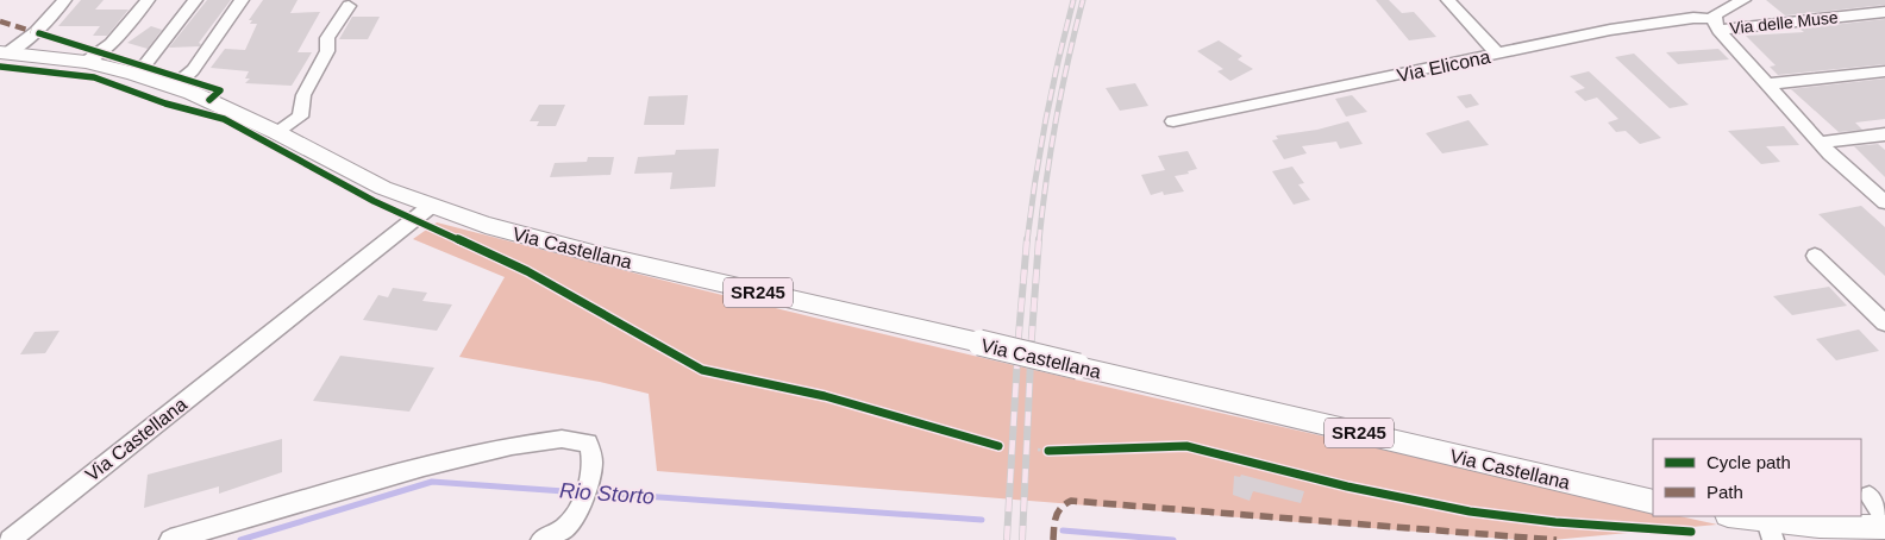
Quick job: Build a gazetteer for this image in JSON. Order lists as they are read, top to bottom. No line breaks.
{"streets":{"main road":["Via Castellana","SR245"],"street":["Via delle Muse","Via Elicona"]},"crossings":[["Via delle Muse","Via Elicona"]],"water":["Rio Storto"],"legend":["Cycle path","Path"]}
